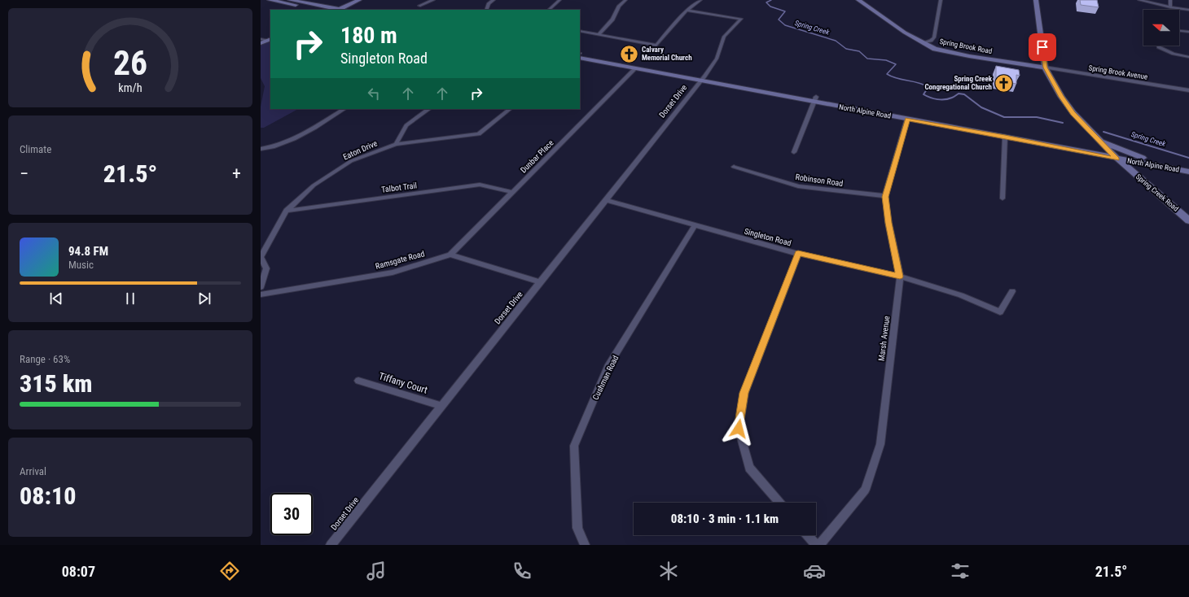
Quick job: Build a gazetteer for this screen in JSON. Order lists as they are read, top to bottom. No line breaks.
{"streets":{"main road":["Spring Brook Road","North Alpine Road","Spring Creek Road"],"street":["Spring Brook Avenue","Dorset Drive","Eaton Drive","Dunbar Place","Robinson Road","Talbot Trail","Singleton Road","Ramsgate Road","Marsh Avenue","Cushman Road","Tiffany Court"]},"crossings":[["Spring Brook Road","Spring Brook Avenue"],["Spring Brook Road","Spring Creek Road"],["Spring Brook Avenue","Spring Creek Road"],["Dorset Drive","North Alpine Road"],["Dorset Drive","Singleton Road"],["Dorset Drive","Tiffany Court"],["North Alpine Road","Dunbar Place"],["North Alpine Road","Spring Creek Road"],["North Alpine Road","Marsh Avenue"],["Eaton Drive","Talbot Trail"],["Dunbar Place","Talbot Trail"],["Dunbar Place","Ramsgate Road"],["Robinson Road","Marsh Avenue"],["Singleton Road","Marsh Avenue"],["Singleton Road","Cushman Road"]],"water":["Spring Creek"],"places":{"church":["Calvary Memorial Church","Spring Creek Congregational Church"]},"north":"left","page":{"turn":["180 m","Singleton Road"],"tile":["Climate",["Range · 63%","315 km"],["Arrival","08:10"]],"heat":["−","21.5°","+"],"song":["94.8 FM","Music"],"limit":"30","trip":"08:10 · 3 min · 1.1 km","tabs":["08:07","21.5°"],"gauge":["26","km/h"]}}
